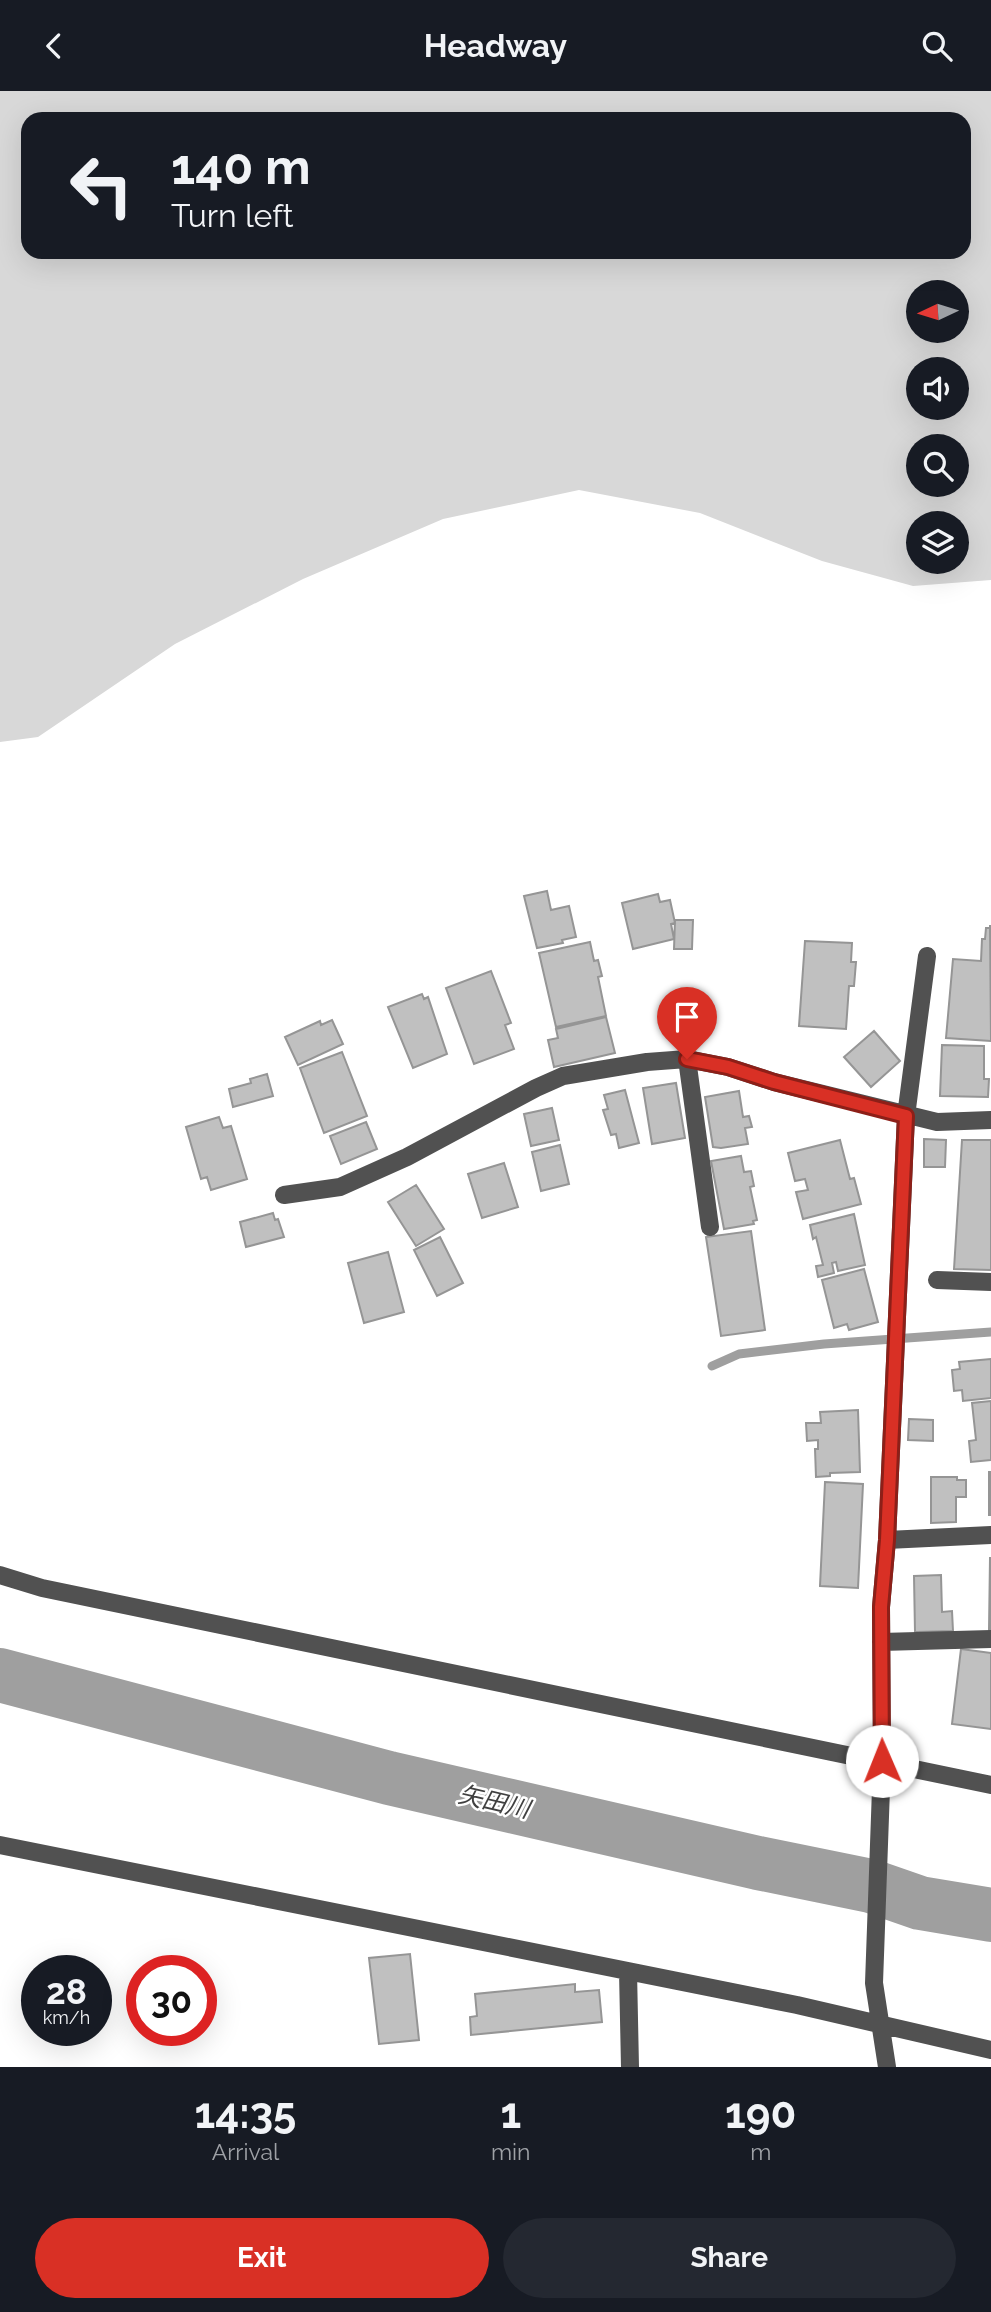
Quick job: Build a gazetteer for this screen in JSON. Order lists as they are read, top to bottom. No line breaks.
{"water":["矢田川"],"north":"left","page":{"header":"Headway","turn":["140 m","Turn left"],"speed":"28 km/h","limit":"30","eta":["14:35","Arrival","1","min","190","m"],"buttons":["Exit","Share"]}}
